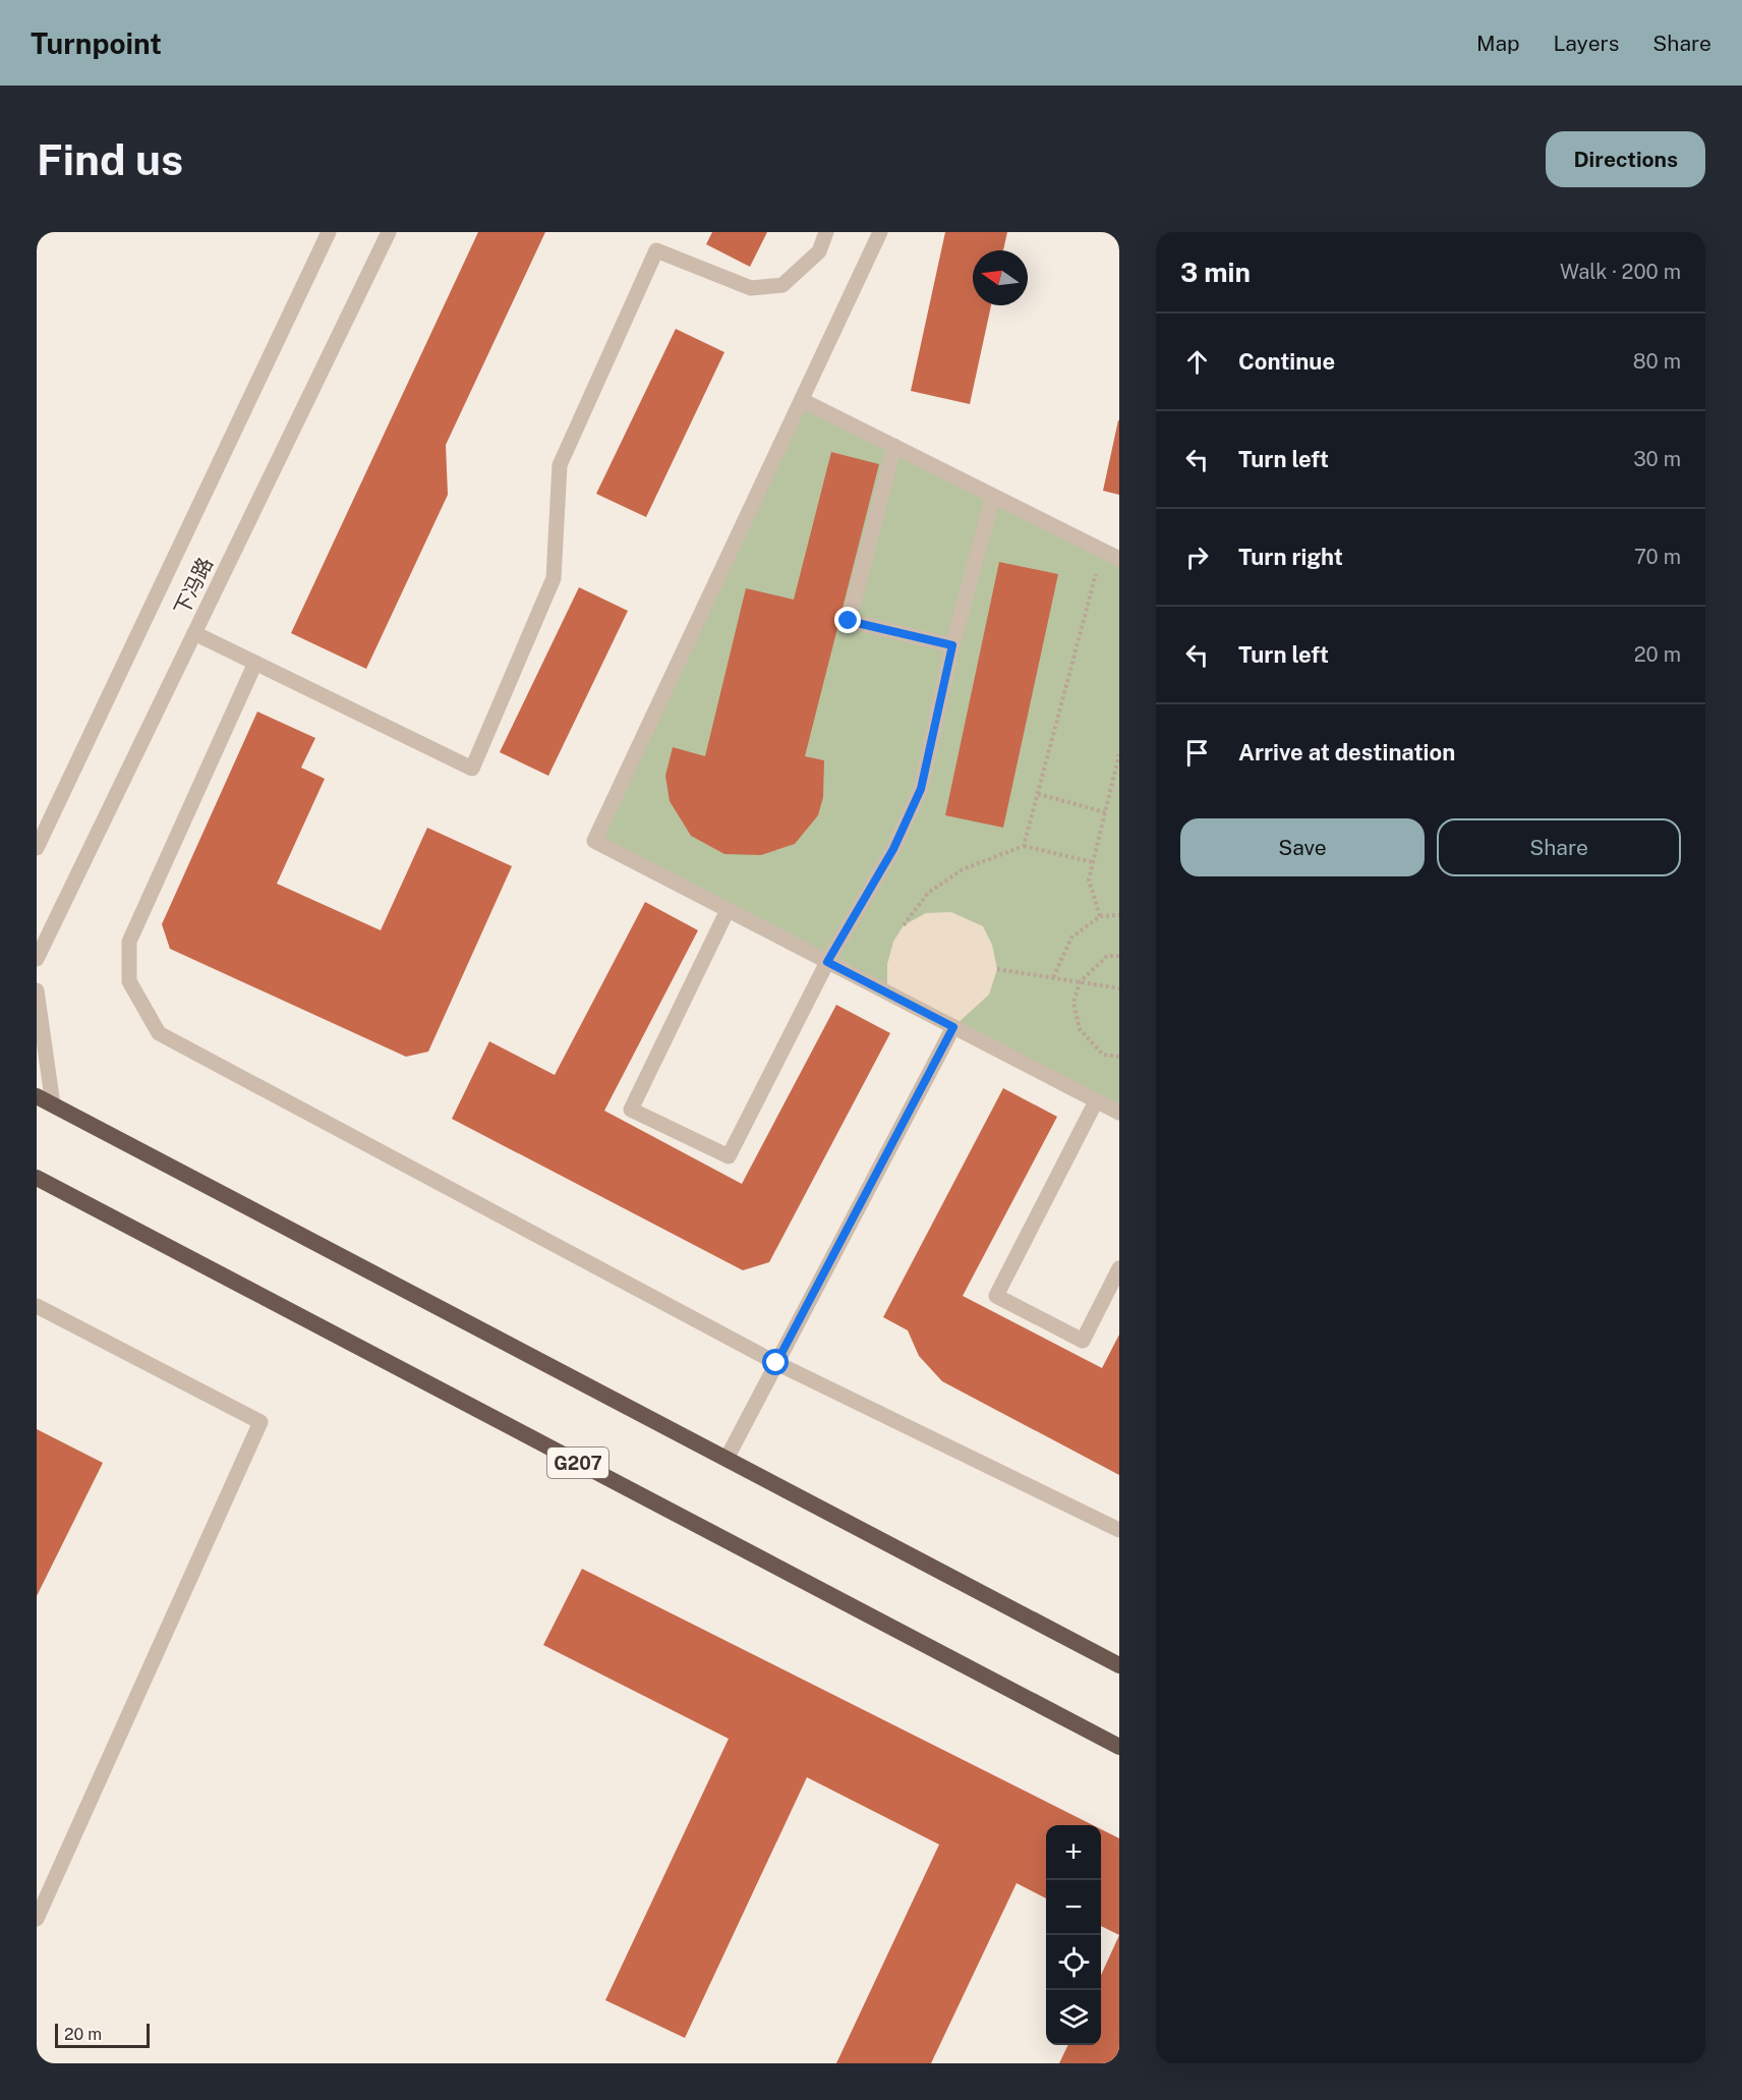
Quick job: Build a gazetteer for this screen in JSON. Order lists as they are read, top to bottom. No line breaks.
{"streets":{"highway":["G207"],"street":["下冯路"]},"scale_bar":"20 m","north":"left","page":{"header":"Turnpoint","nav":["Map","Layers","Share"],"buttons":["Directions",["Save","Share"]],"title":"Find us","heading":["3 min","Walk · 200 m"],"list":[["Continue","80 m"],["Turn left","30 m"],["Turn right","70 m"],["Turn left","20 m"],"Arrive at destination"],"map_buttons":["+","−"],"scale":"20 m"}}
